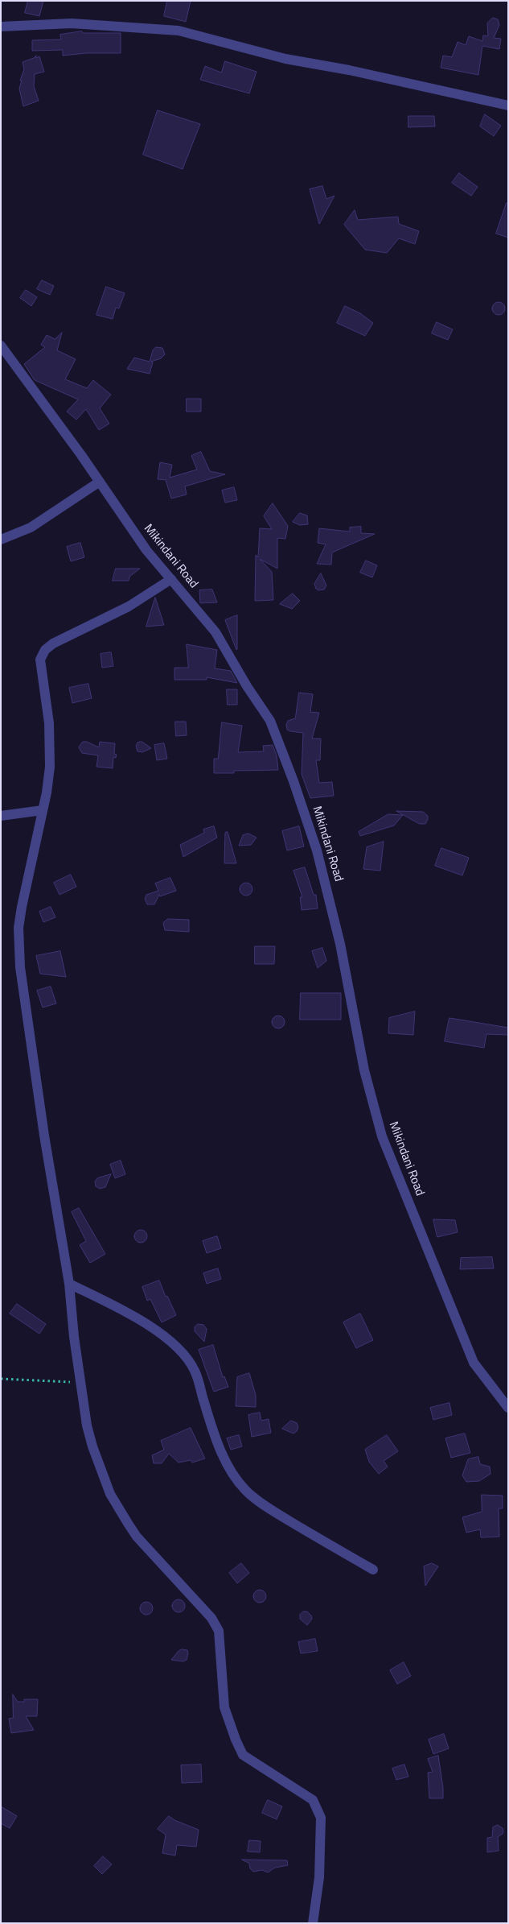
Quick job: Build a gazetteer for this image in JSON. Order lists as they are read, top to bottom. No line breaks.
{"streets":{"street":["Mikindani Road"]}}
